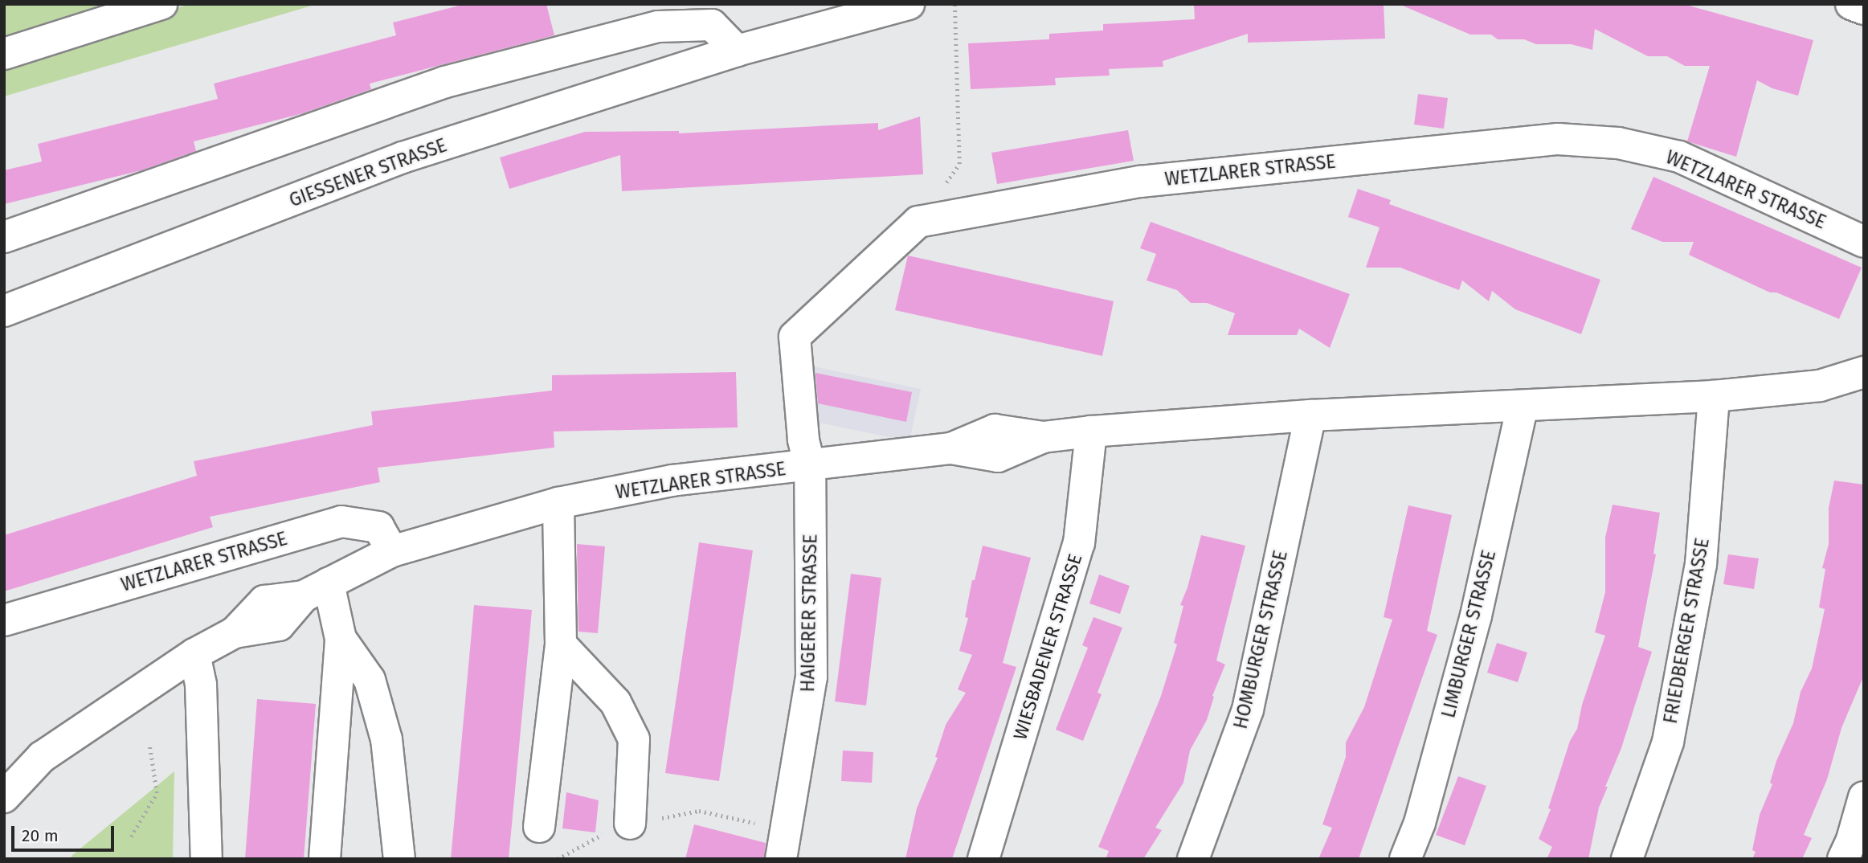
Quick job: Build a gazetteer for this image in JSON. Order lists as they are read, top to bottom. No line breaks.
{"streets":{"street":["WETZLARER STRASSE","GIESSENER STRASSE","HAIGERER STRASSE","FRIEDBERGER STRASSE","LIMBURGER STRASSE","HOMBURGER STRASSE","WIESBADENER STRASSE"]},"crossings":[["WETZLARER STRASSE","HAIGERER STRASSE"],["WETZLARER STRASSE","FRIEDBERGER STRASSE"],["WETZLARER STRASSE","LIMBURGER STRASSE"],["WETZLARER STRASSE","HOMBURGER STRASSE"],["WETZLARER STRASSE","WIESBADENER STRASSE"]],"scale_bar":"20 m"}
